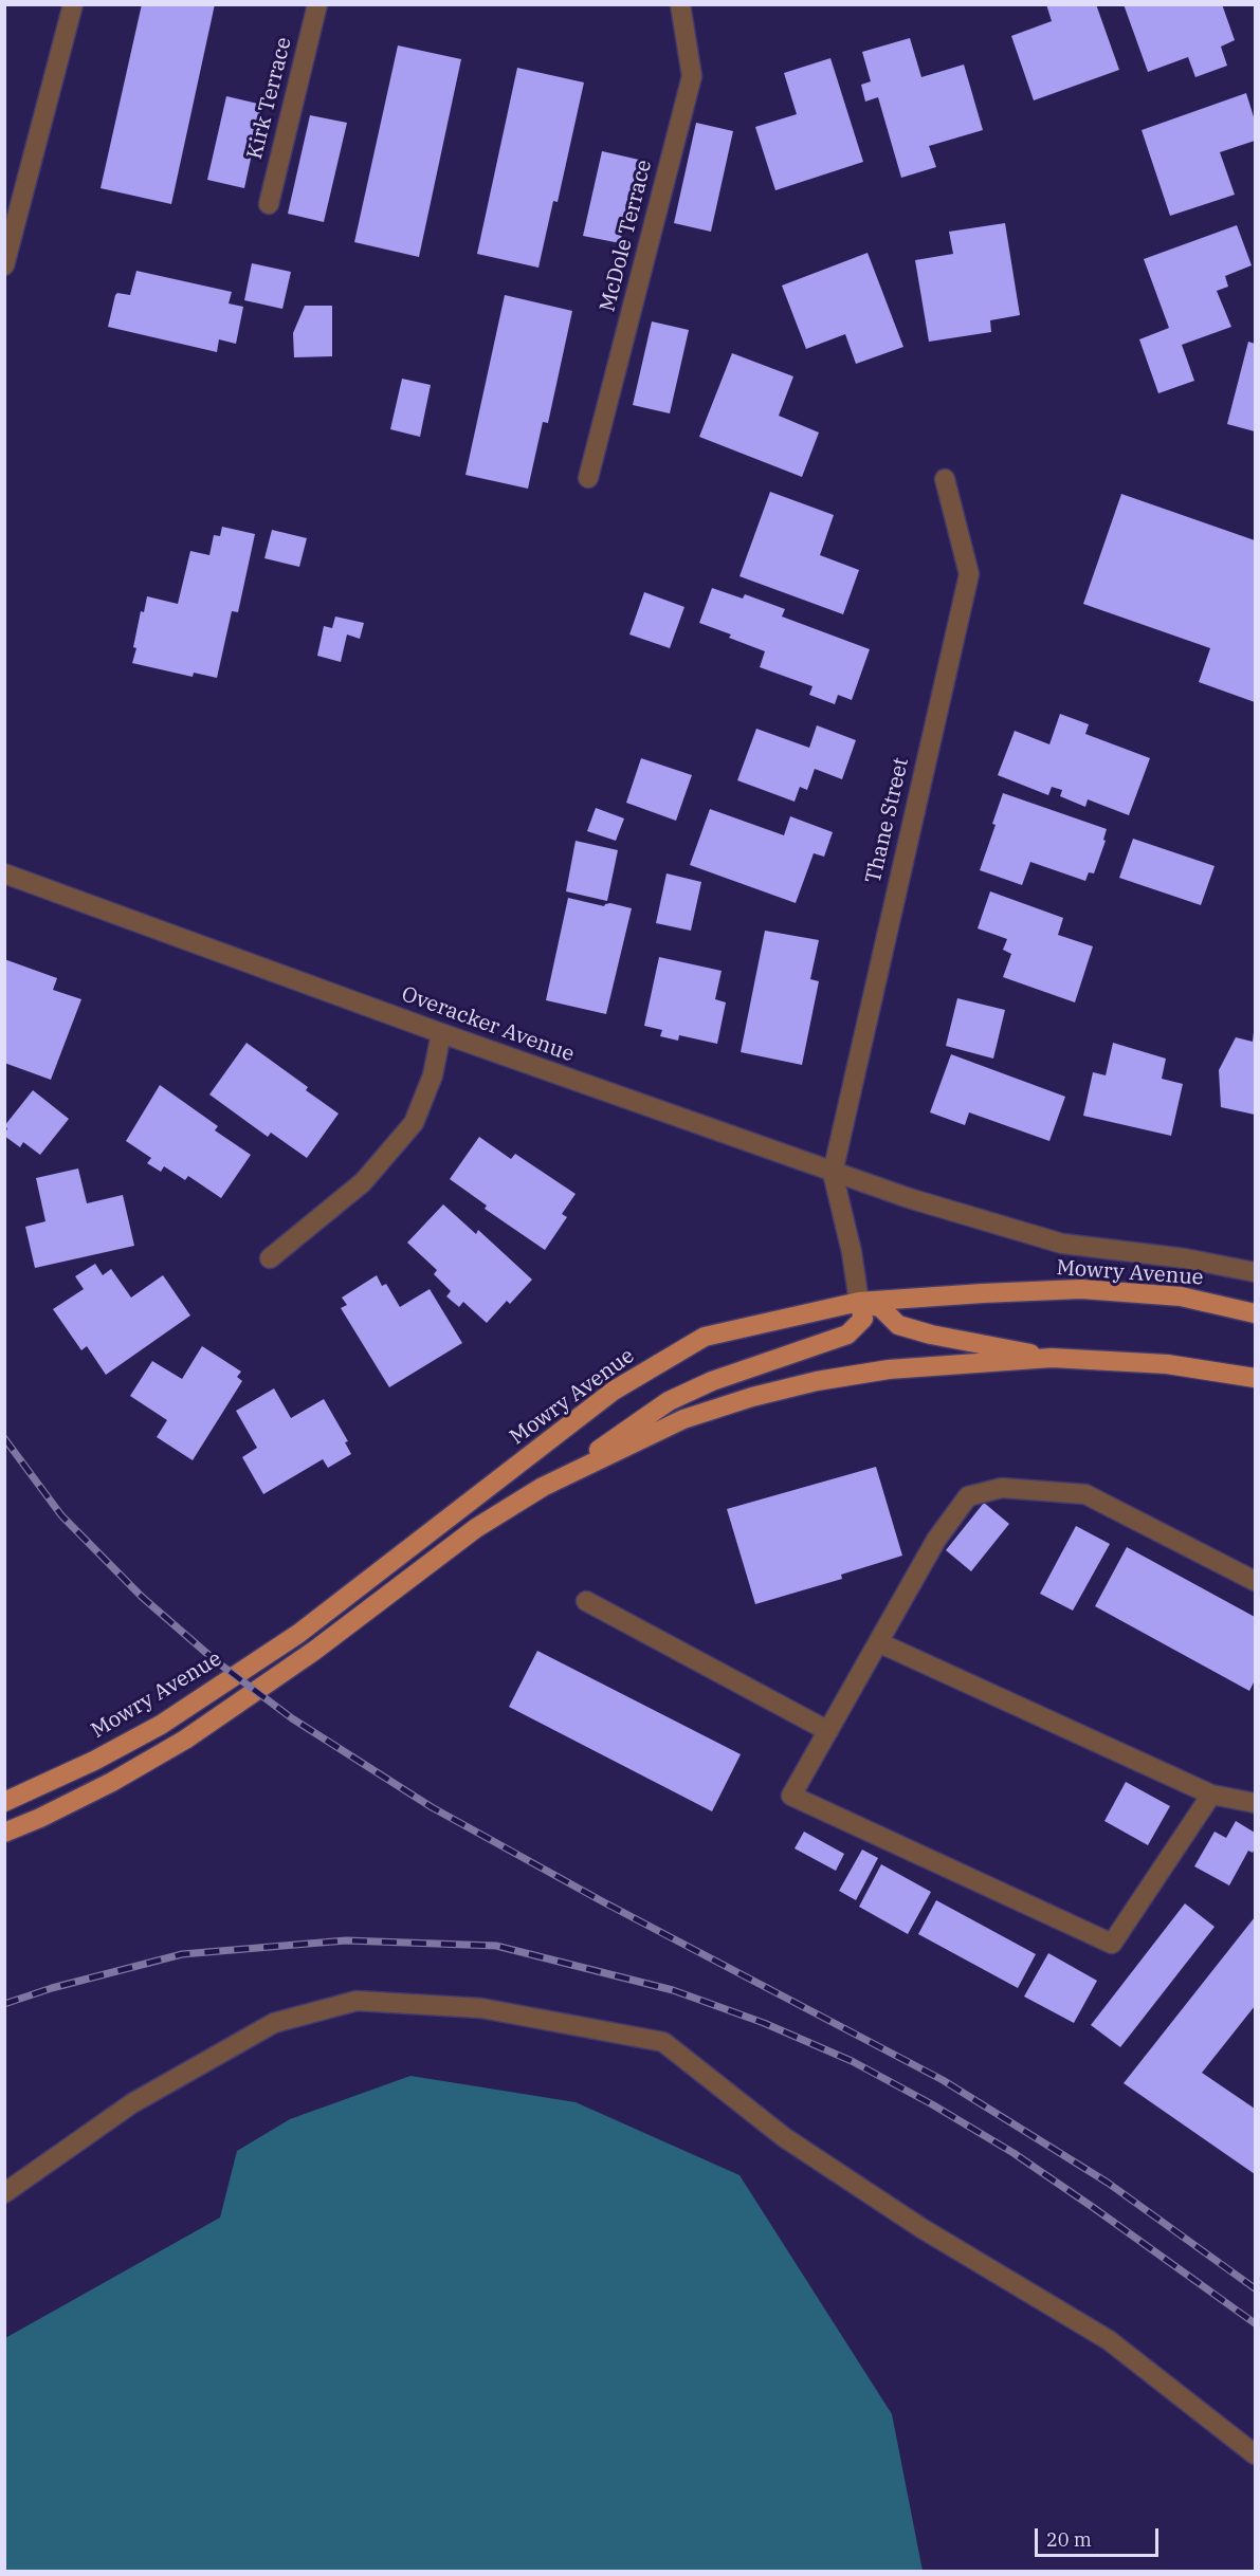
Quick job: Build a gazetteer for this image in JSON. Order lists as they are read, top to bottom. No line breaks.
{"streets":{"main road":["Mowry Avenue"],"street":["Kirk Terrace","McDole Terrace","Thane Street","Overacker Avenue"]},"crossings":[["Thane Street","Overacker Avenue"],["Thane Street","Mowry Avenue"],["Overacker Avenue","Mowry Avenue"]],"scale_bar":"20 m"}
